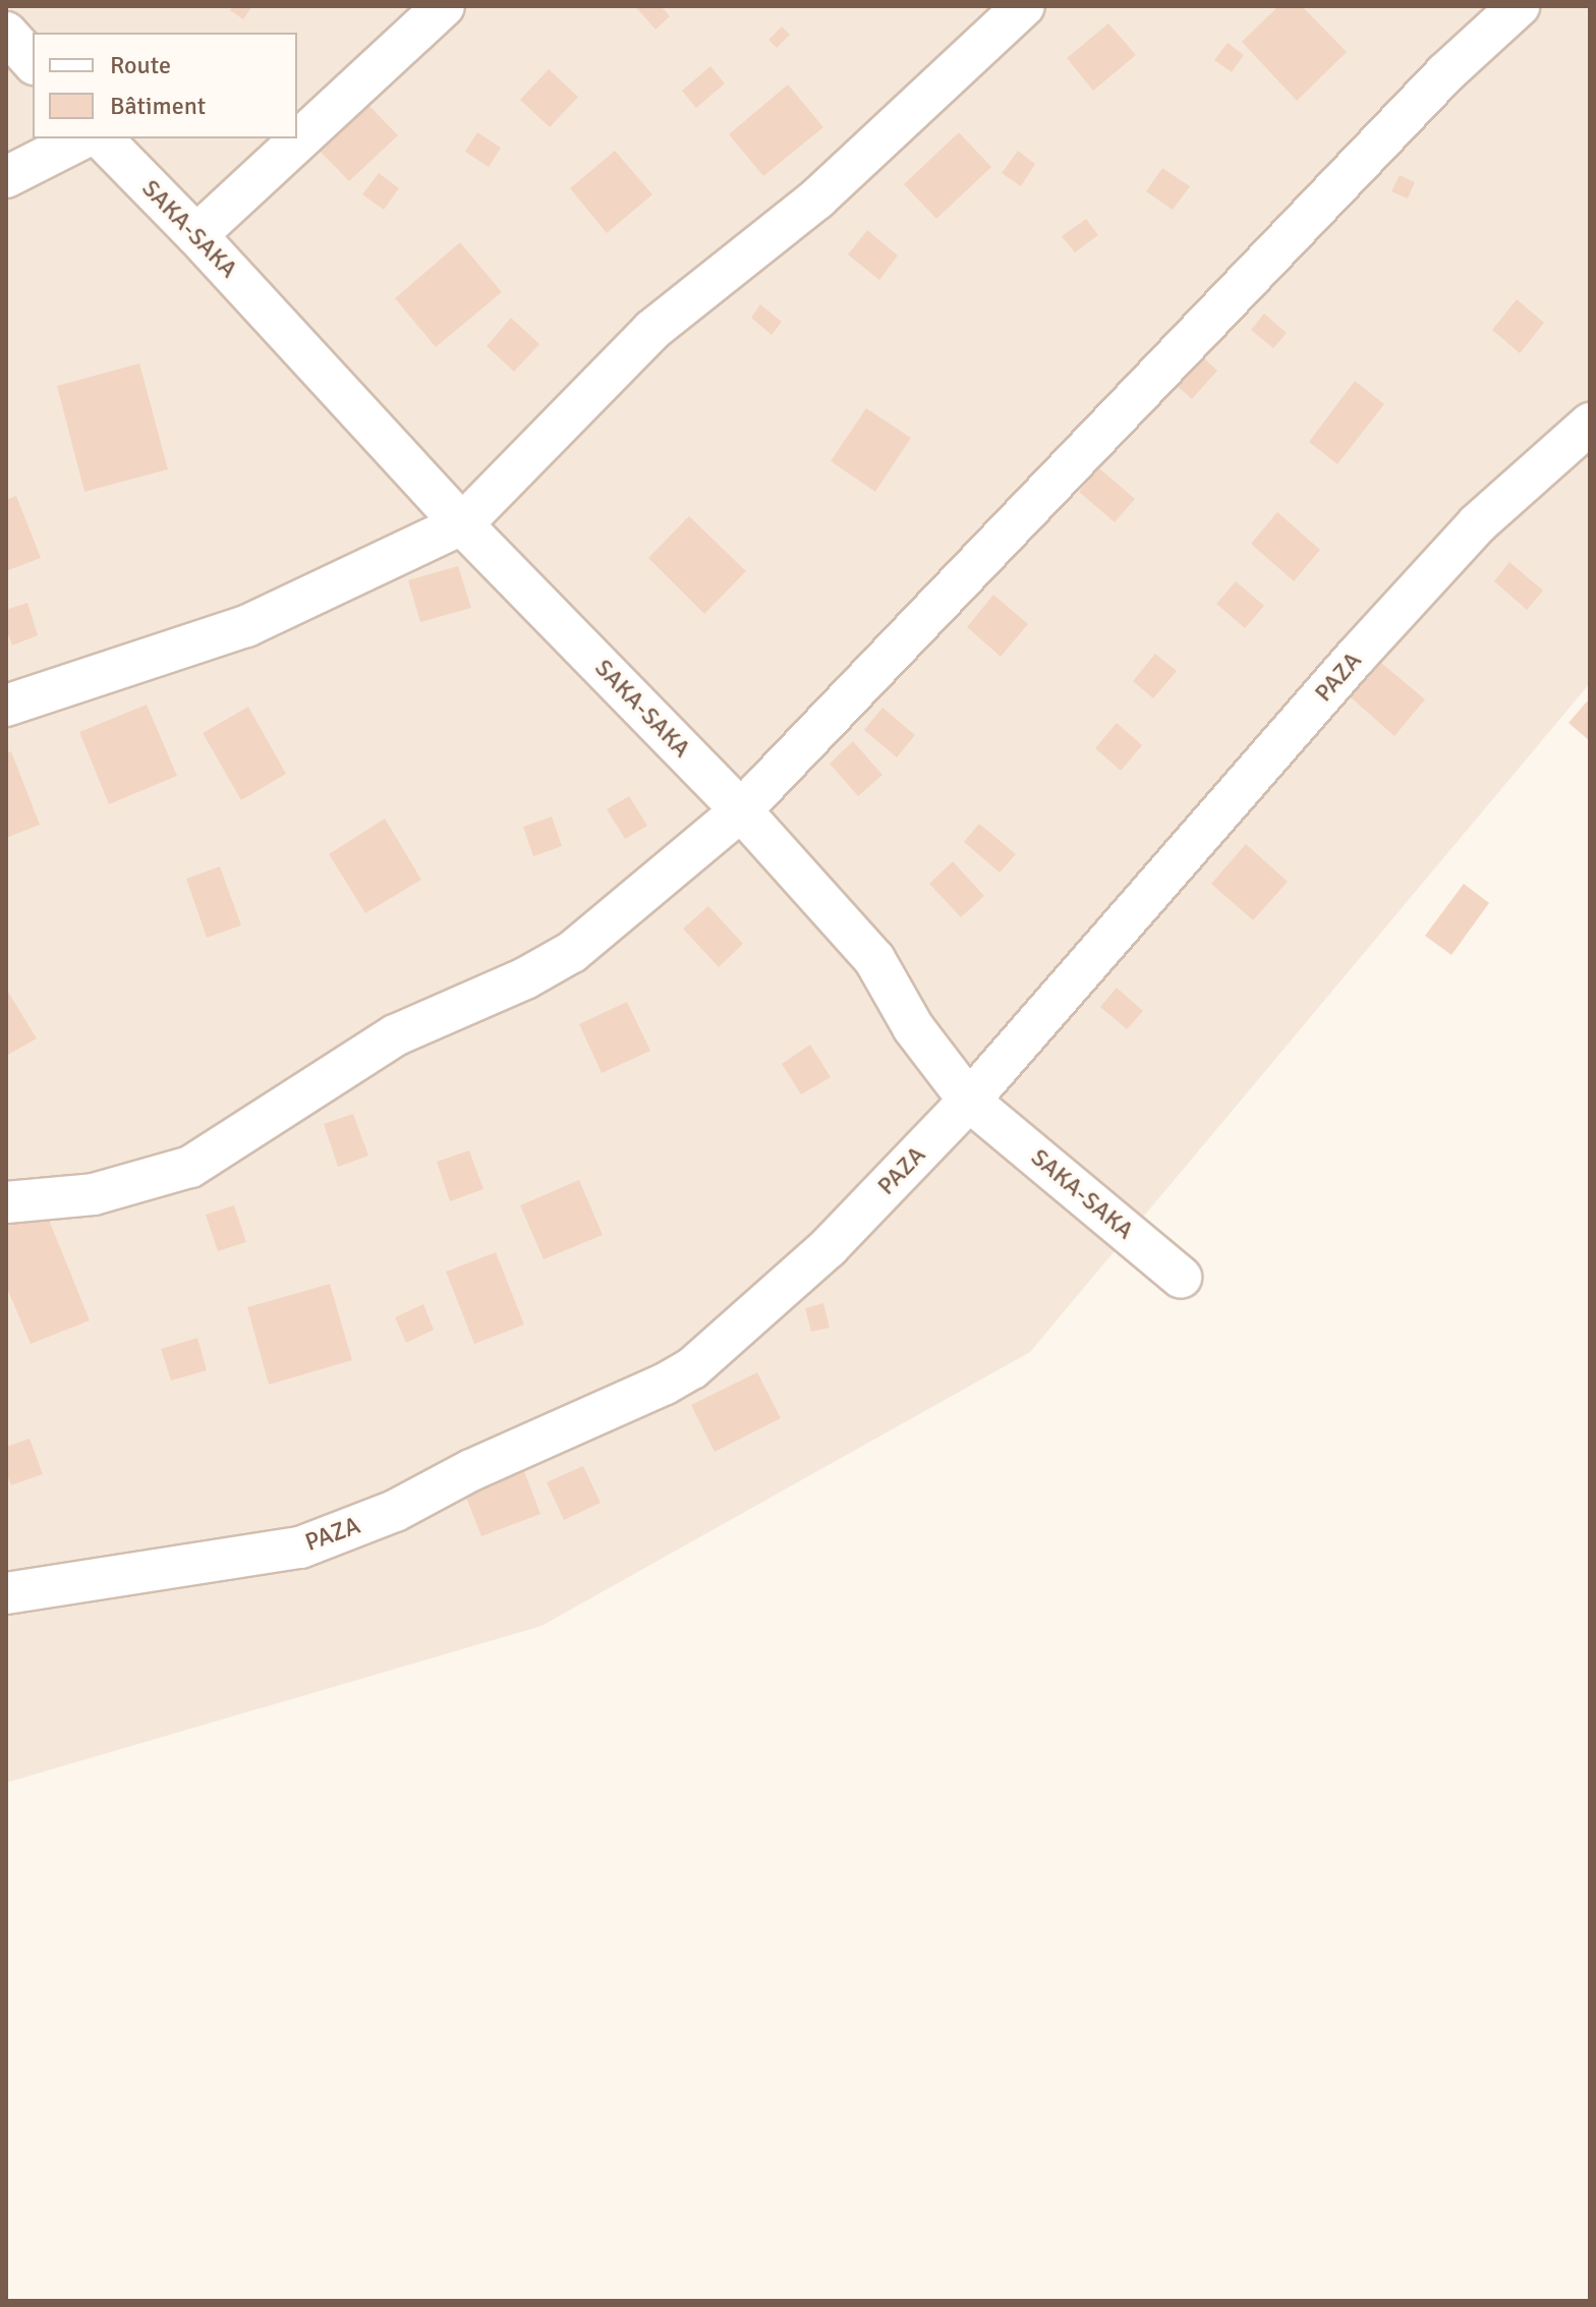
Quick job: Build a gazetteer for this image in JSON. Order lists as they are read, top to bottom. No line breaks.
{"streets":{"street":["SAKA-SAKA","PAZA"]},"crossings":[["SAKA-SAKA","PAZA"]],"legend":["Route","Bâtiment"]}
